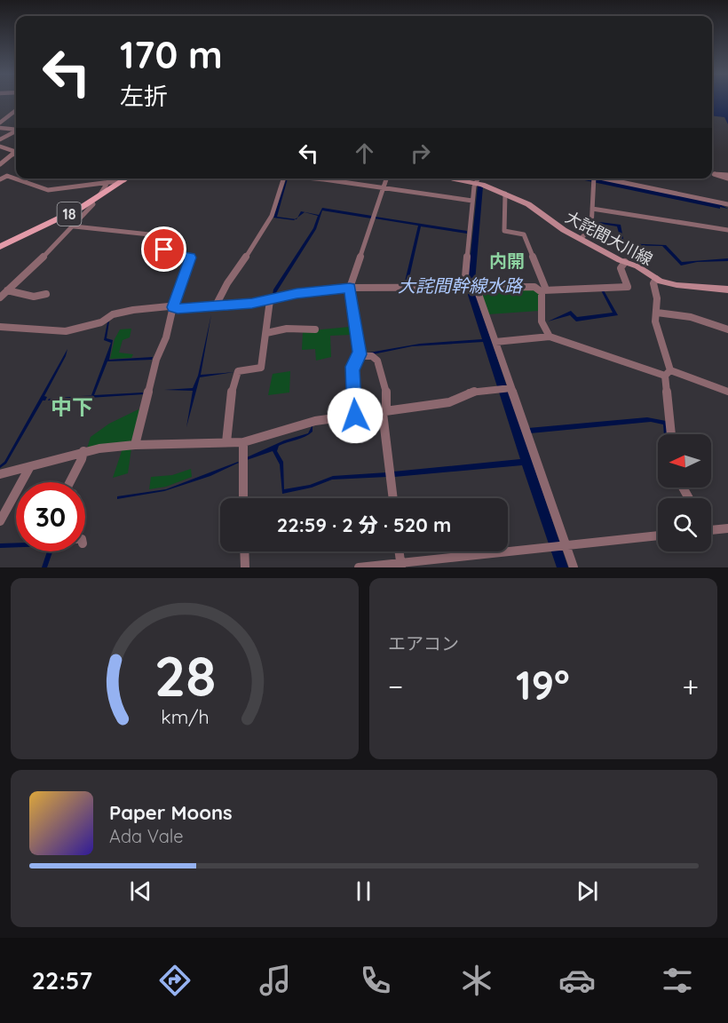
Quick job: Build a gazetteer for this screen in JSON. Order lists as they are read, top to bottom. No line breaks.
{"streets":{"main road":["18","大詫間大川線"]},"districts":["内開","中下"],"water":["大詫間幹線水路"],"north":"left","page":{"turn":["170 m","左折"],"limit":"30","trip":"22:59 · 2 分 · 520 m","tile":"エアコン","heat":["−","19°","+"],"song":["Paper Moons","Ada Vale"],"tabs":"22:57","gauge":["28","km/h"]}}
